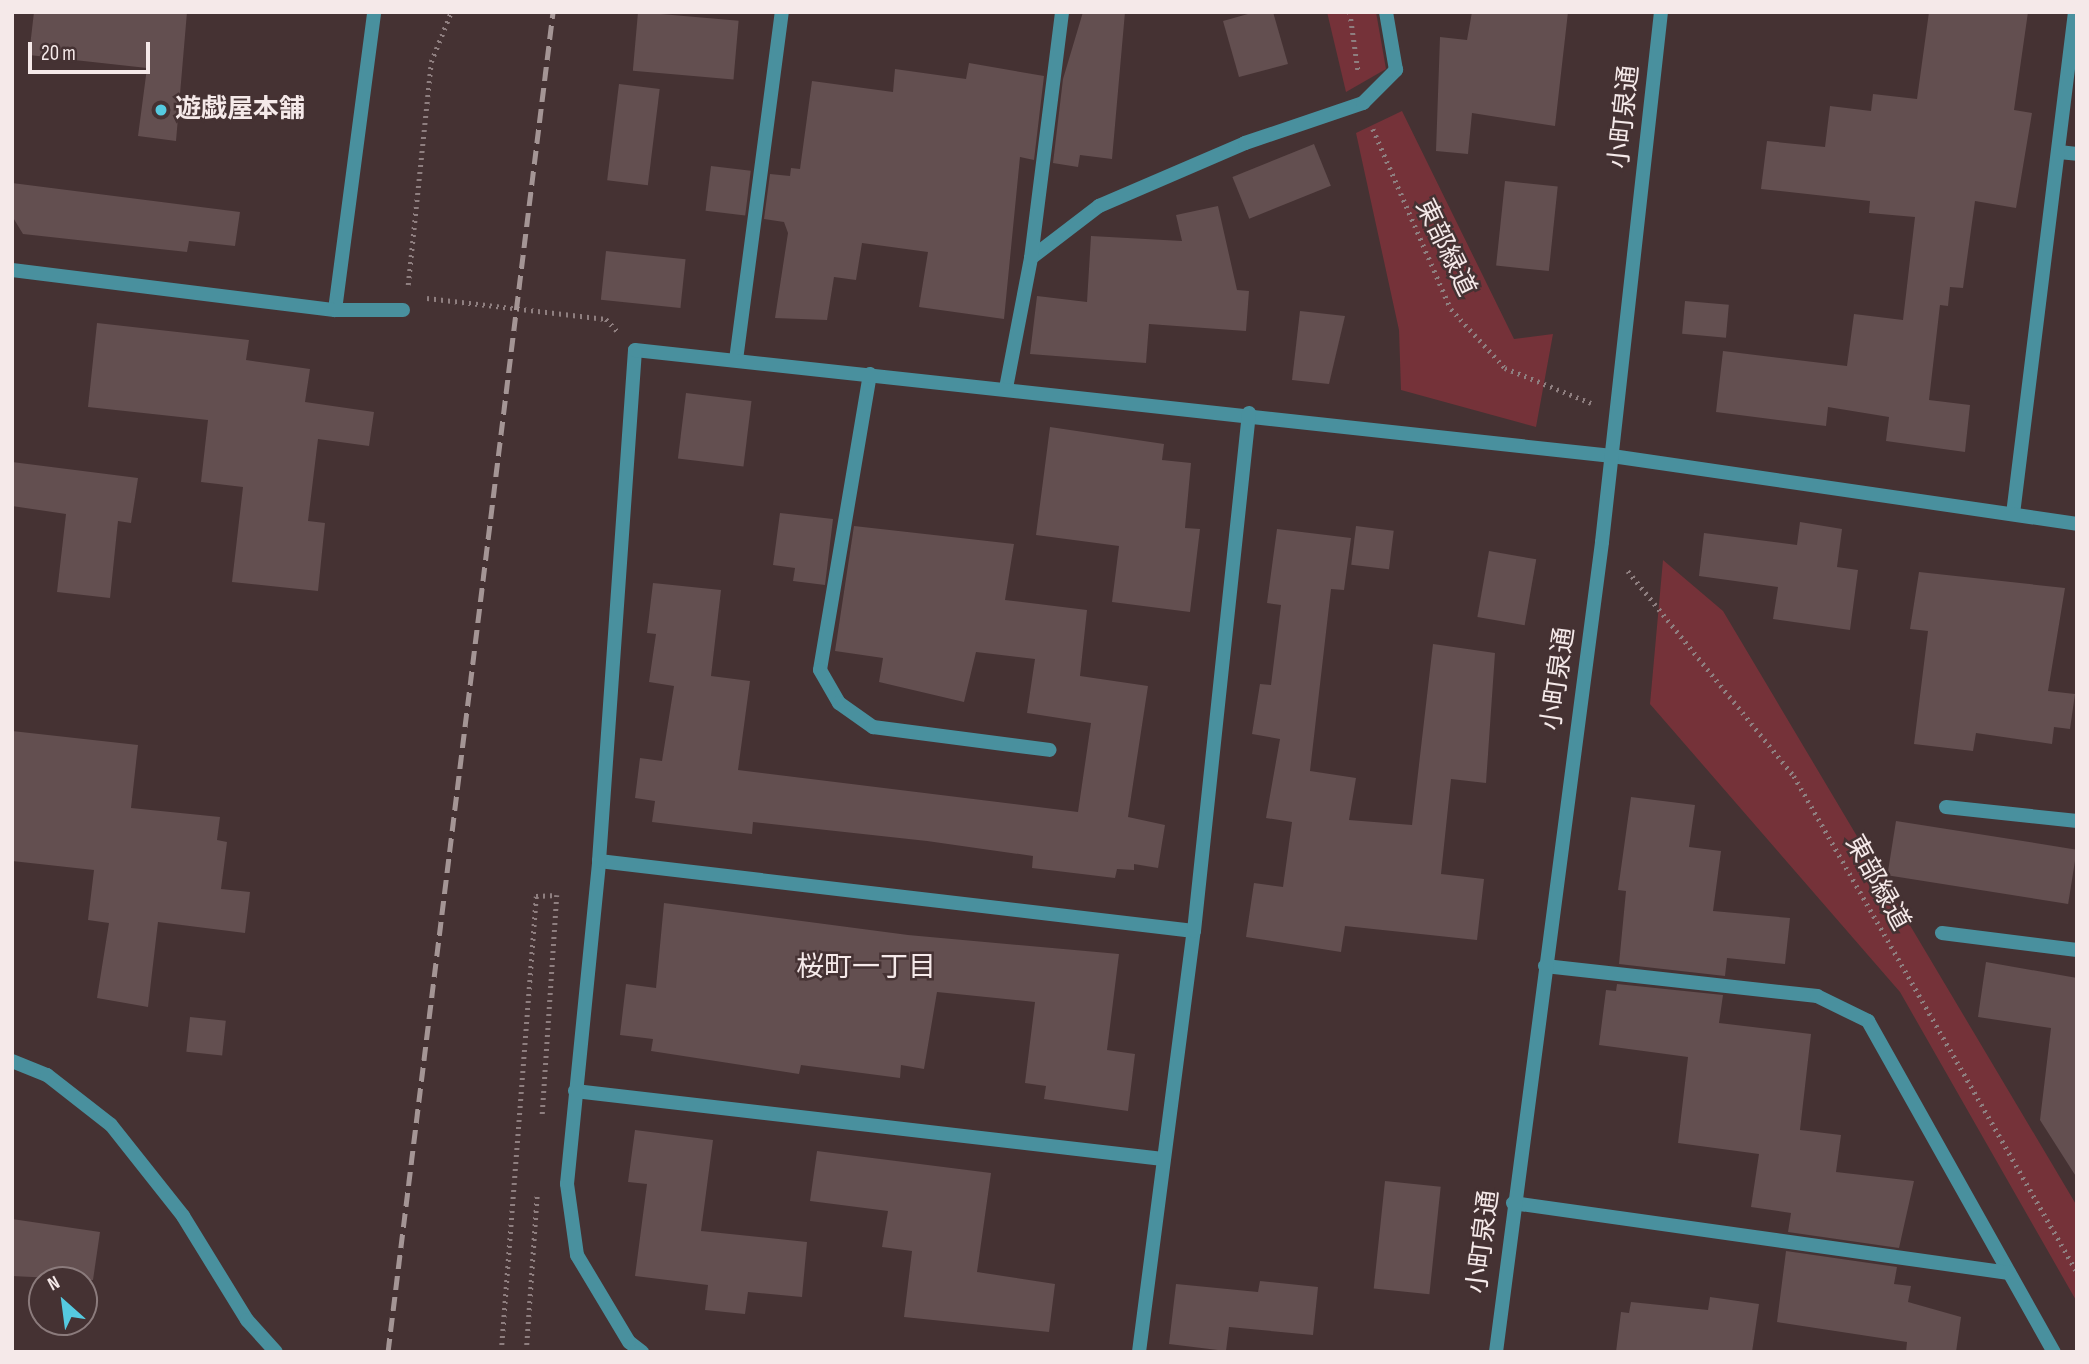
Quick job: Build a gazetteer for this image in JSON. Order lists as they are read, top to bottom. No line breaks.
{"streets":{"street":["小町泉通"],"path":["東部緑道"]},"crossings":[["小町泉通","東部緑道"]],"districts":["桜町一丁目"],"places":["遊戯屋本舗"],"scale_bar":"20 m","north":"top left"}
